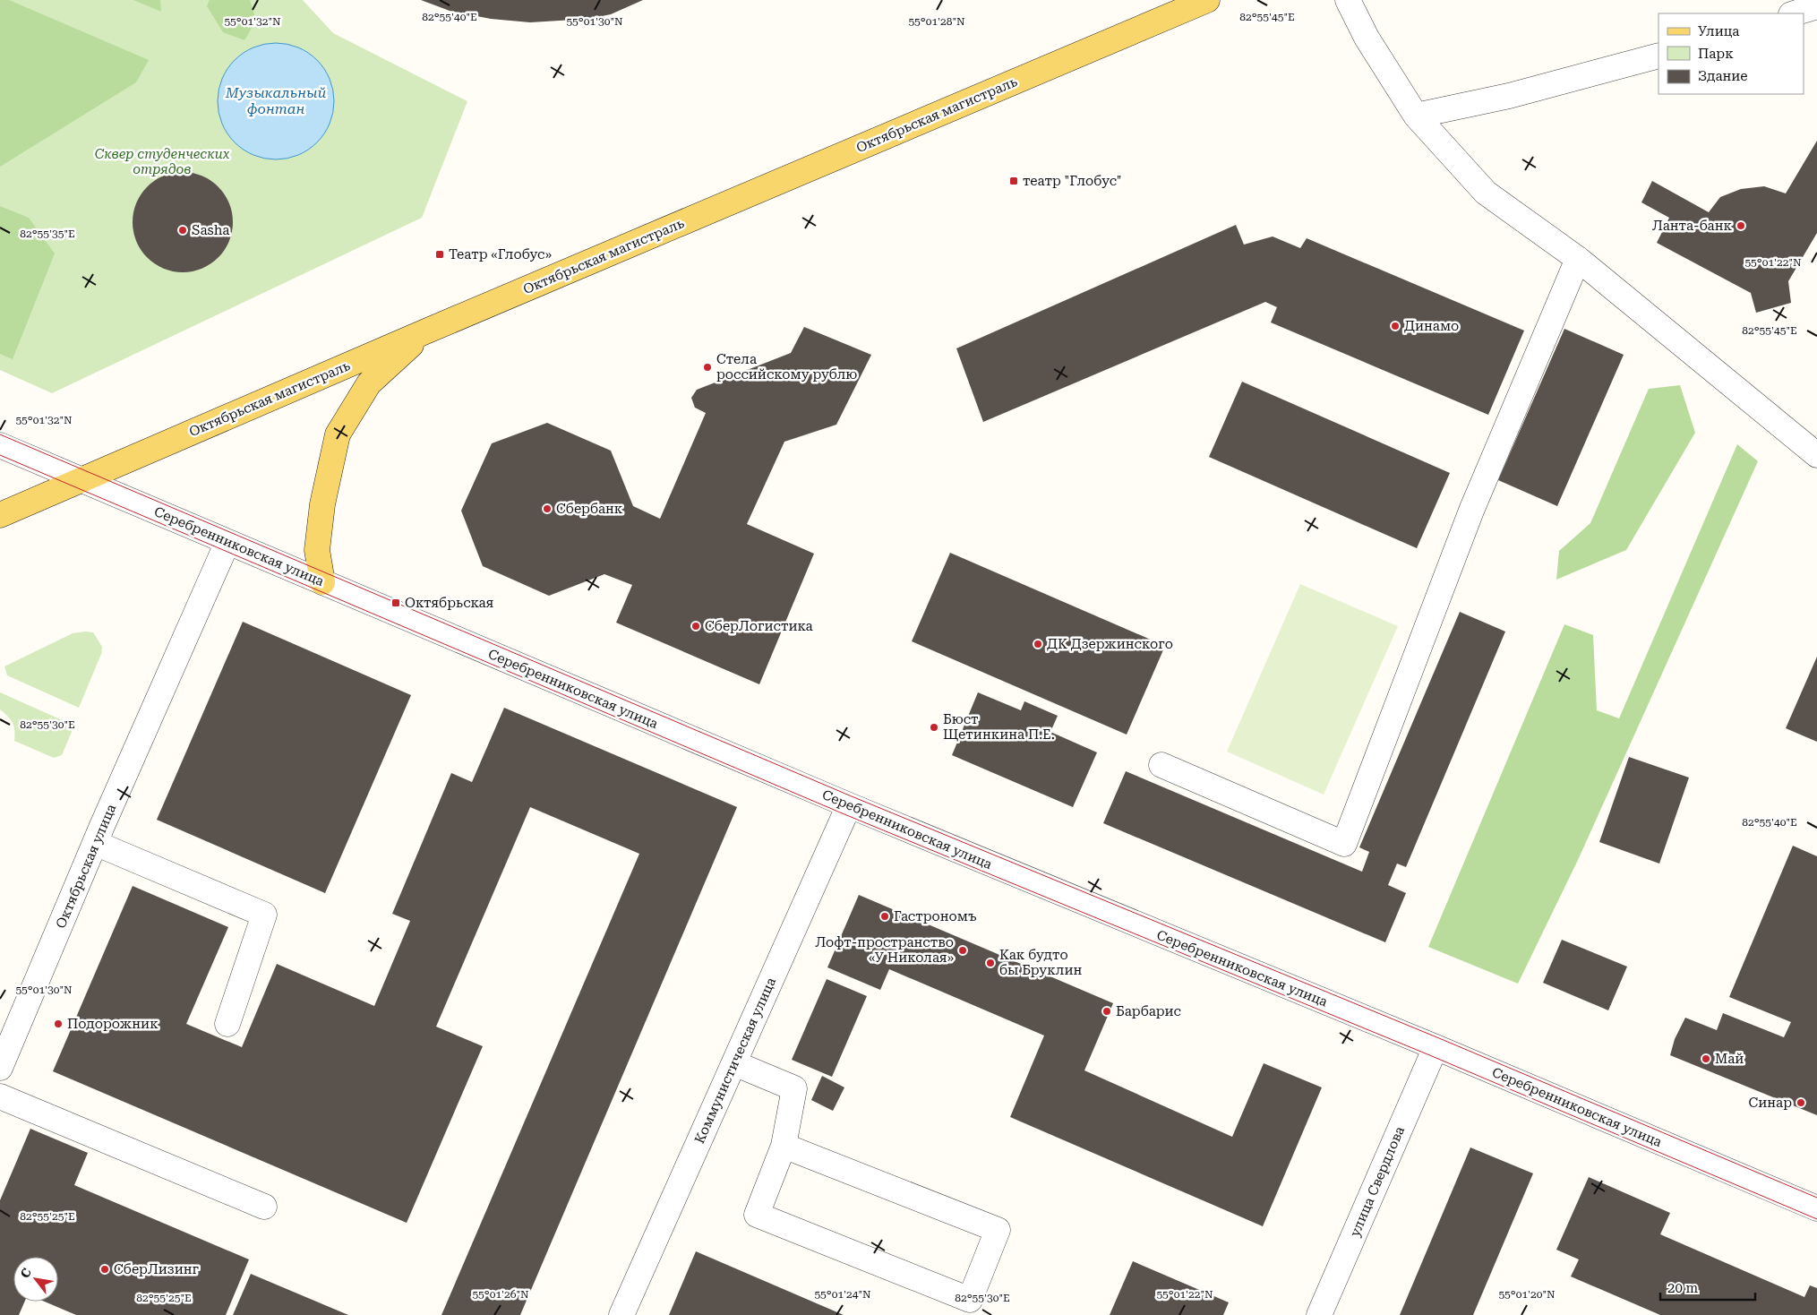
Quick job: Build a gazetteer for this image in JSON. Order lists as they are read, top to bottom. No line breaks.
{"streets":{"main road":["Октябрьская магистраль"],"street":["Серебренниковская улица","Октябрьская улица","Коммунистическая улица","улица Свердлова"]},"crossings":[["Октябрьская магистраль","Серебренниковская улица"],["Серебренниковская улица","Октябрьская улица"],["Серебренниковская улица","Коммунистическая улица"],["Серебренниковская улица","улица Свердлова"]],"water":["Музыкальный фонтан"],"parks":["Сквер студенческих отрядов"],"places":{"transit":["театр \"Глобус\"","Театр «Глобус»","Октябрьская"],"other":["Ланта-банк","Sasha","Динамо","Стела российскому рублю","Сбербанк","СберЛогистика","ДК Дзержинского","Бюст Щетинкина П.Е.","Гастрономъ","Лофт-пространство «У Николая»","Как будто бы Бруклин","Барбарис","Подорожник","Май","Синар","СберЛизинг"]},"legend":["Улица","Парк","Здание"],"scale_bar":"20 m","north":"top left","coordinates":["82°55'40\"E","82°55'45\"E","55°01'32\"N","55°01'30\"N","55°01'28\"N","82°55'35\"E","55°01'22\"N","82°55'30\"E","82°55'25\"E","55°01'26\"N","55°01'24\"N","55°01'20\"N"]}
